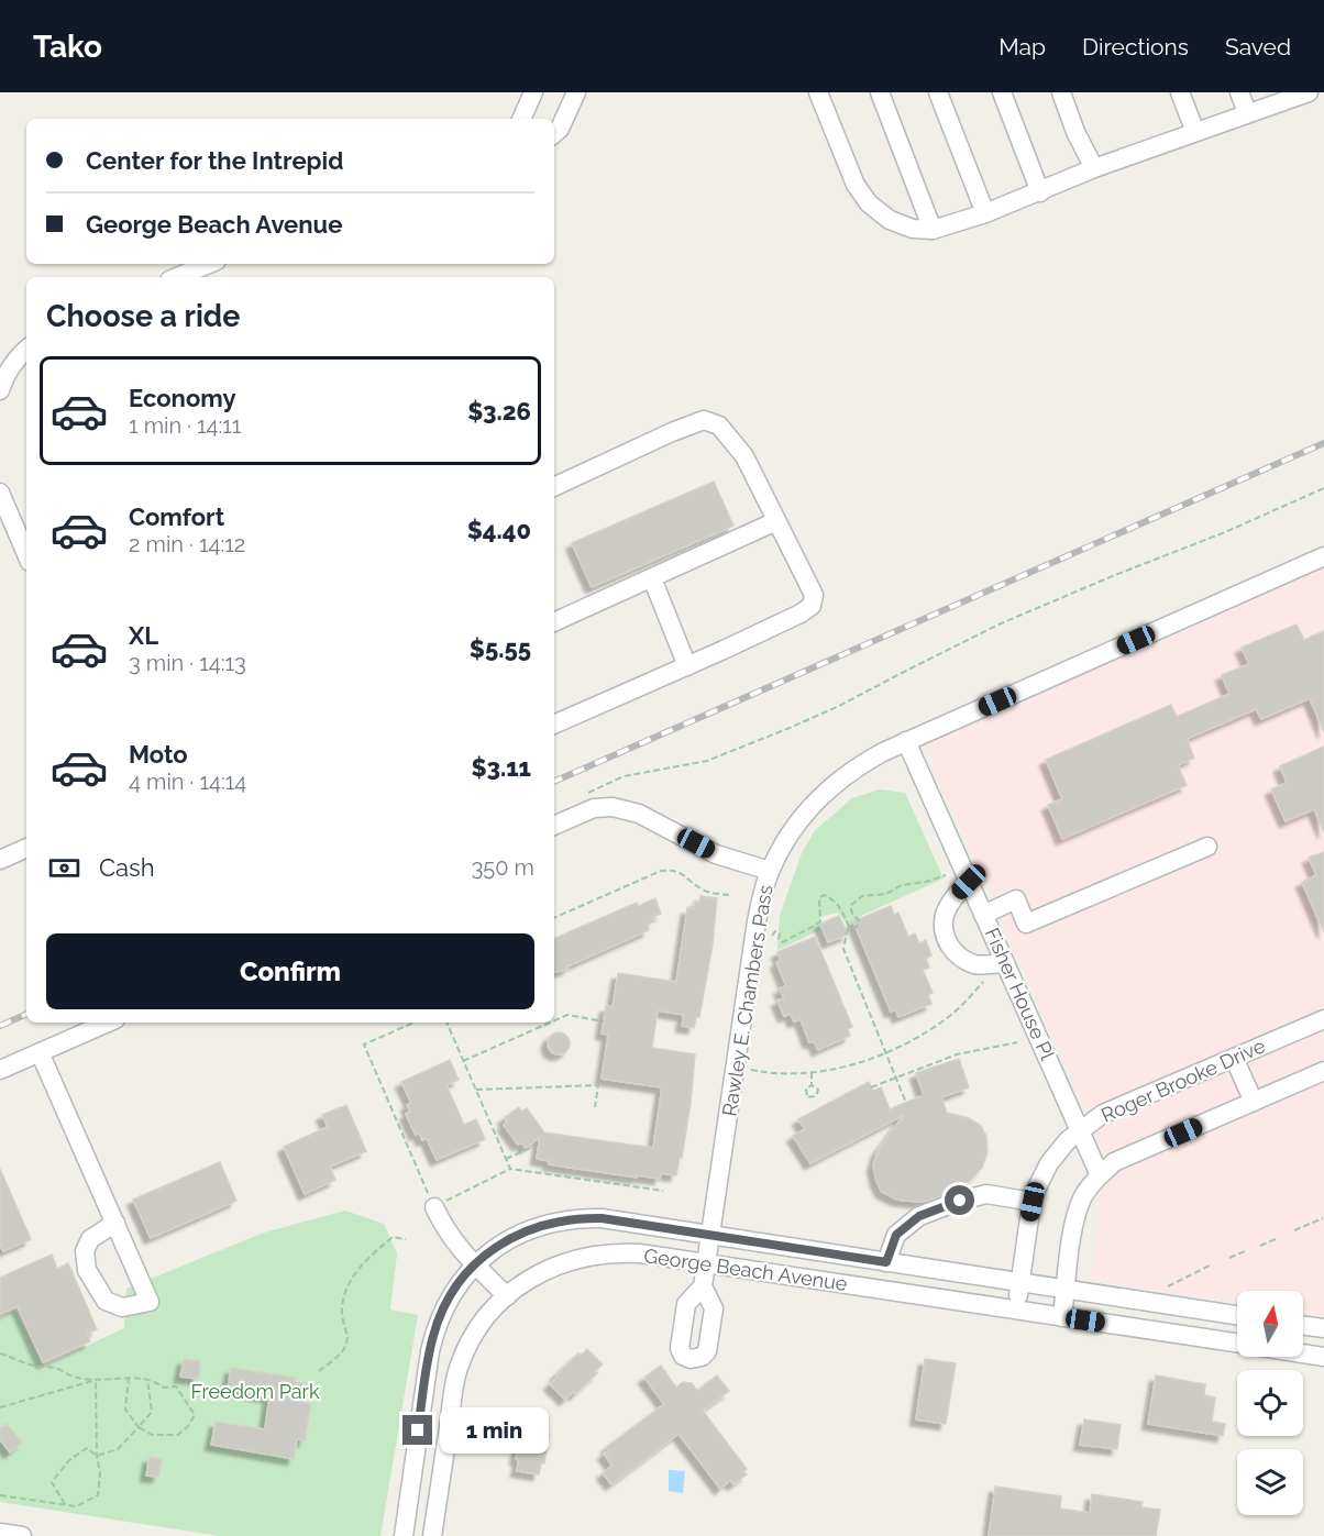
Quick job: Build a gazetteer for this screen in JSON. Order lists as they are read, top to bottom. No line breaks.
{"streets":{"street":["Fisher House Pl","Rawley E. Chambers Pass","Roger Brooke Drive","George Beach Avenue"]},"crossings":[["Fisher House Pl","Rawley E. Chambers Pass"],["Fisher House Pl","Roger Brooke Drive"],["Rawley E. Chambers Pass","George Beach Avenue"],["Roger Brooke Drive","George Beach Avenue"]],"parks":["Freedom Park"],"north":"top","page":{"header":"Tako","nav":["Map","Directions","Saved"],"banner":["Center for the Intrepid","George Beach Avenue"],"heading":"Choose a ride","list":[{"name":"Economy","note":"1 min · 14:11","value":"$3.26"},{"name":"Comfort","note":"2 min · 14:12","value":"$4.40"},{"name":"XL","note":"3 min · 14:13","value":"$5.55"},{"name":"Moto","note":"4 min · 14:14","value":"$3.11"}],"pay":["Cash","350 m"],"buttons":"Confirm","bubble":"1 min"}}
